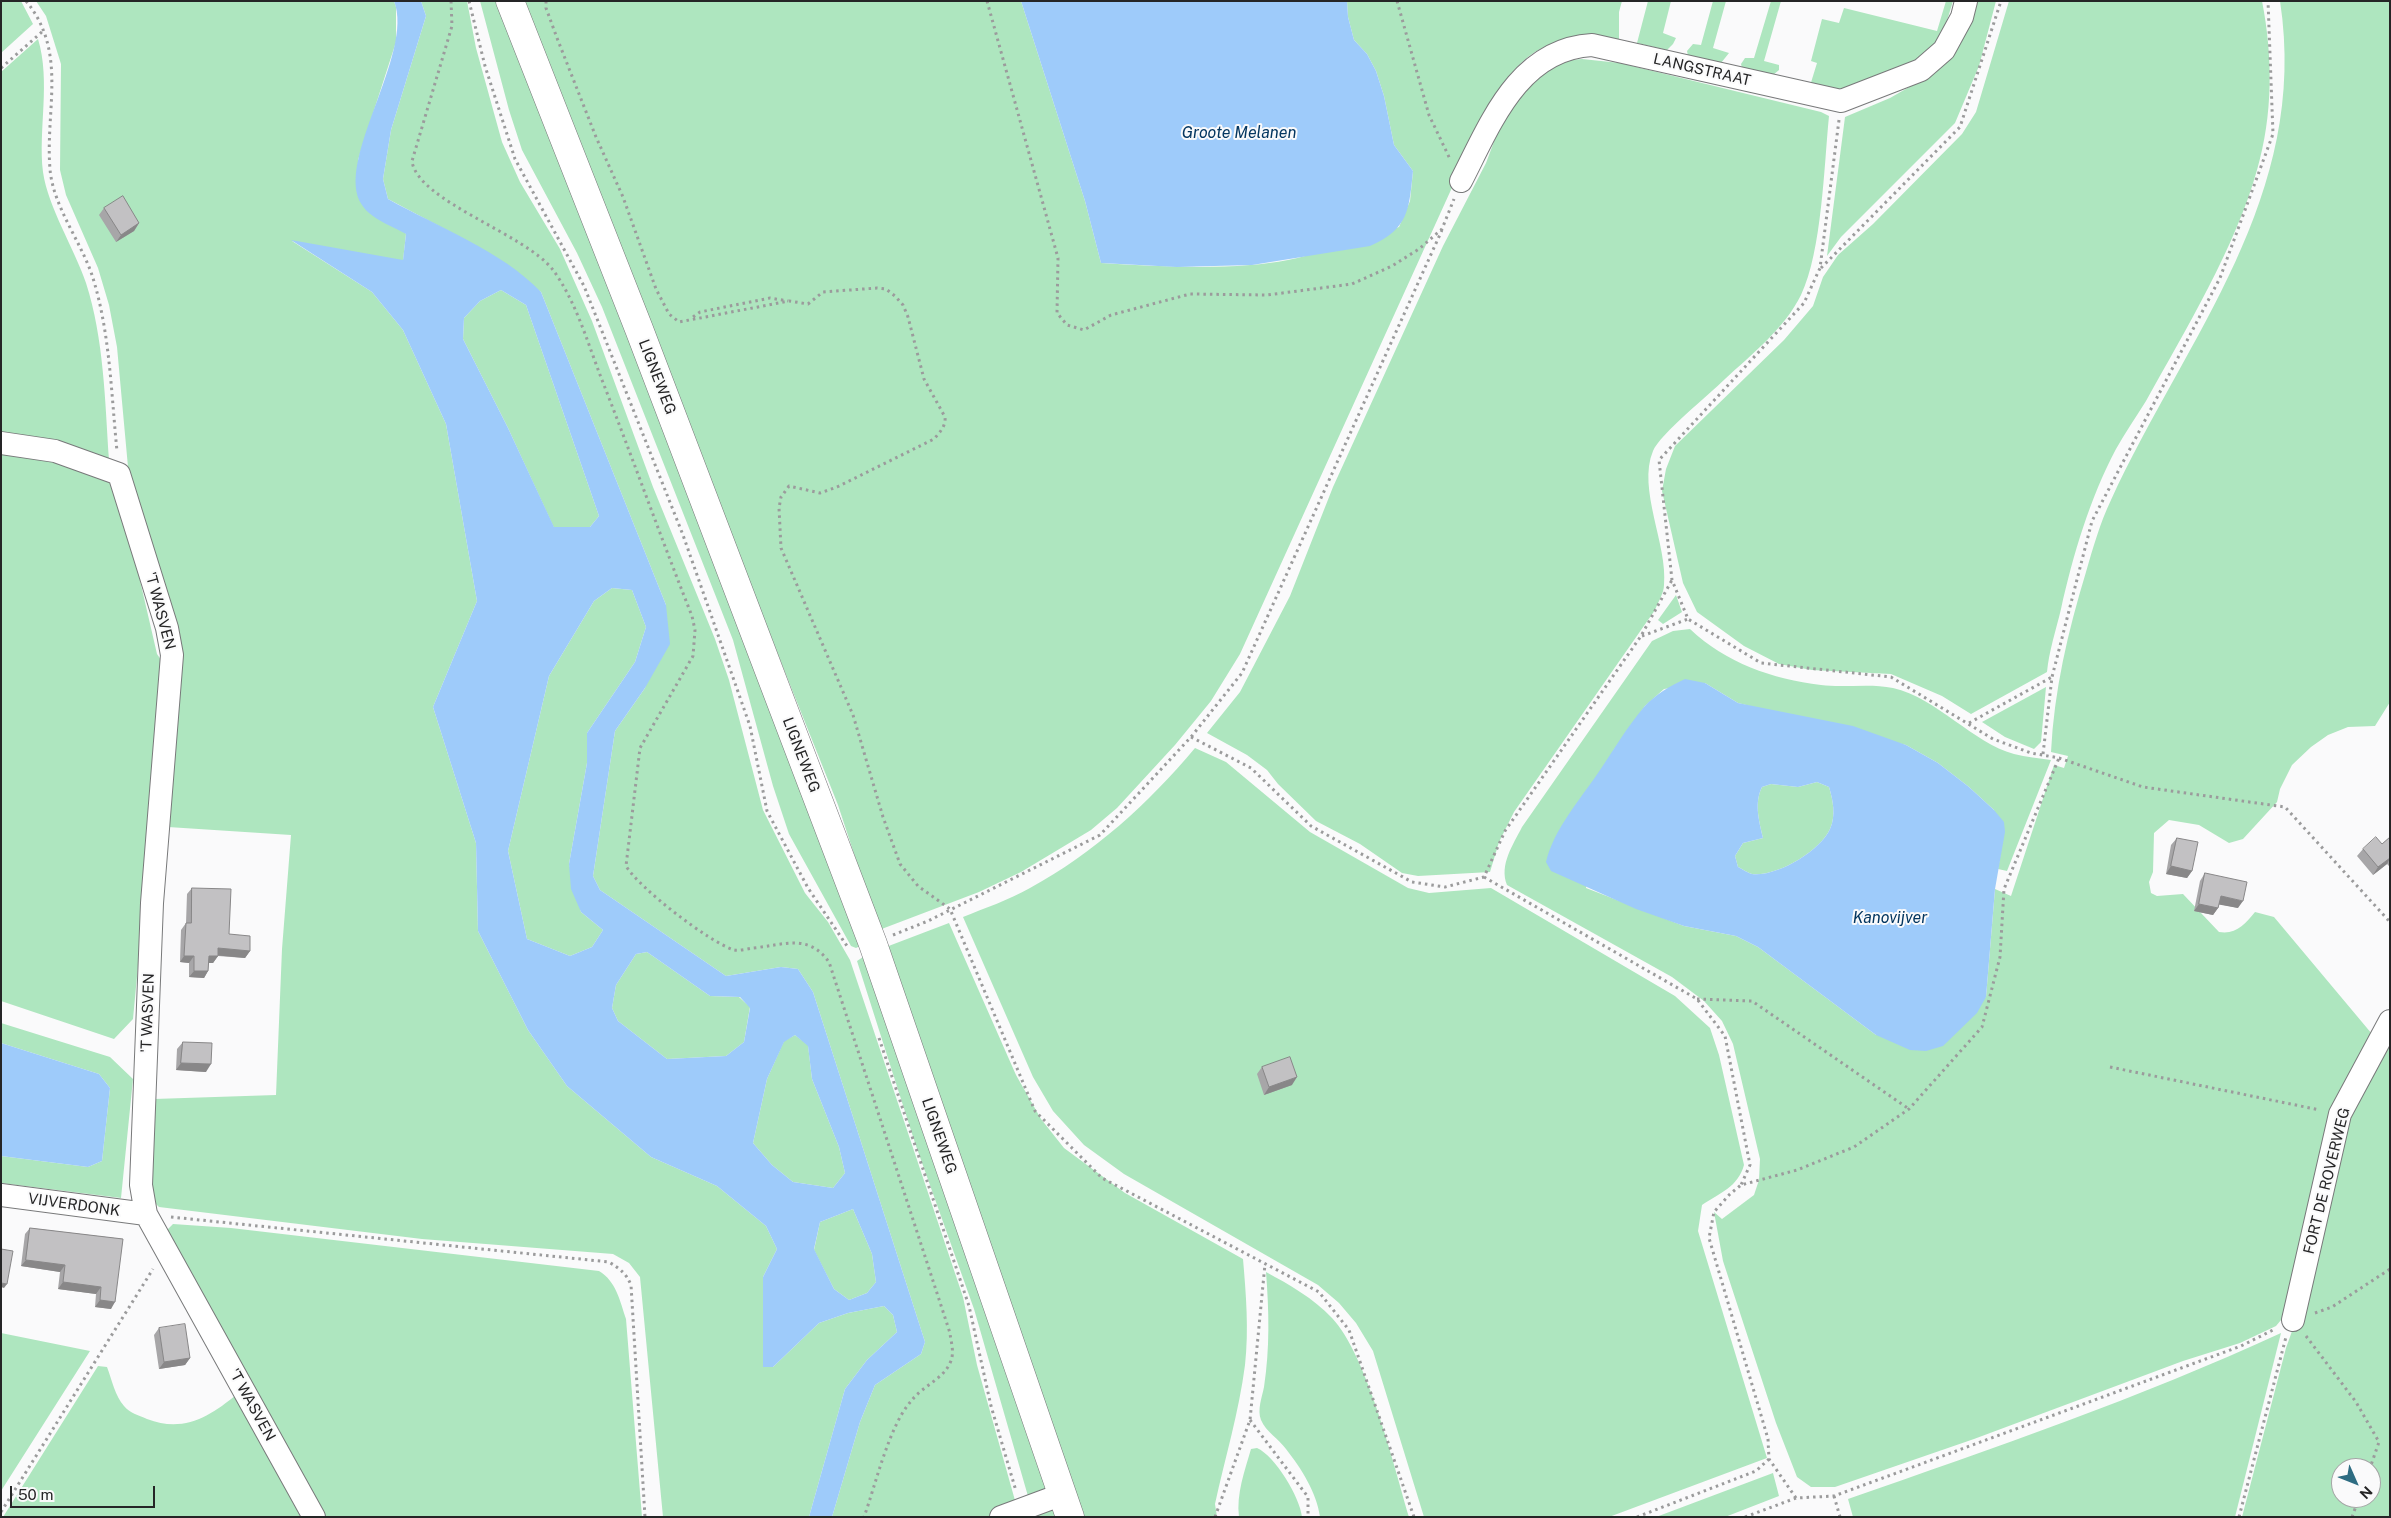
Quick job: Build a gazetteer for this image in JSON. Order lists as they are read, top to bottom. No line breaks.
{"streets":{"street":["LANGSTRAAT","LIGNEWEG","'T WASVEN","FORT DE ROVERWEG","VIJVERDONK"]},"crossings":[["'T WASVEN","VIJVERDONK"]],"water":["Groote Melanen","Kanovijver"],"scale_bar":"50 m","north":"bottom right"}
